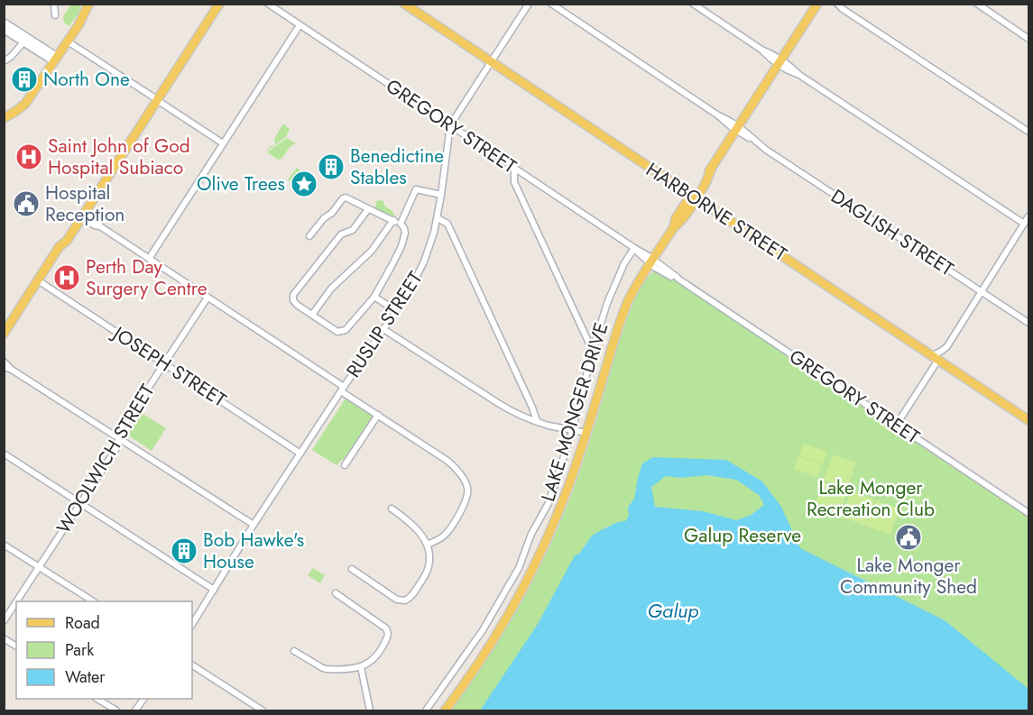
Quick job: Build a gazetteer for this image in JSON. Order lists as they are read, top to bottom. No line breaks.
{"streets":{"main road":["HARBORNE STREET","LAKE MONGER DRIVE"],"street":["GREGORY STREET","DAGLISH STREET","RUSLIP STREET","JOSEPH STREET","WOOLWICH STREET"]},"crossings":[["GREGORY STREET","RUSLIP STREET"],["GREGORY STREET","LAKE MONGER DRIVE"],["HARBORNE STREET","RUSLIP STREET"],["HARBORNE STREET","LAKE MONGER DRIVE"],["DAGLISH STREET","LAKE MONGER DRIVE"],["RUSLIP STREET","JOSEPH STREET"],["JOSEPH STREET","WOOLWICH STREET"]],"water":["Galup"],"parks":["Lake Monger Recreation Club","Galup Reserve"],"places":{"building":["North One","Benedictine Stables","Bob Hawke's House"],"hospital":["Saint John of God Hospital Subiaco","Perth Day Surgery Centre"],"place":["Olive Trees"],"public building":["Hospital Reception","Lake Monger Community Shed"]},"legend":["Road","Park","Water"]}
